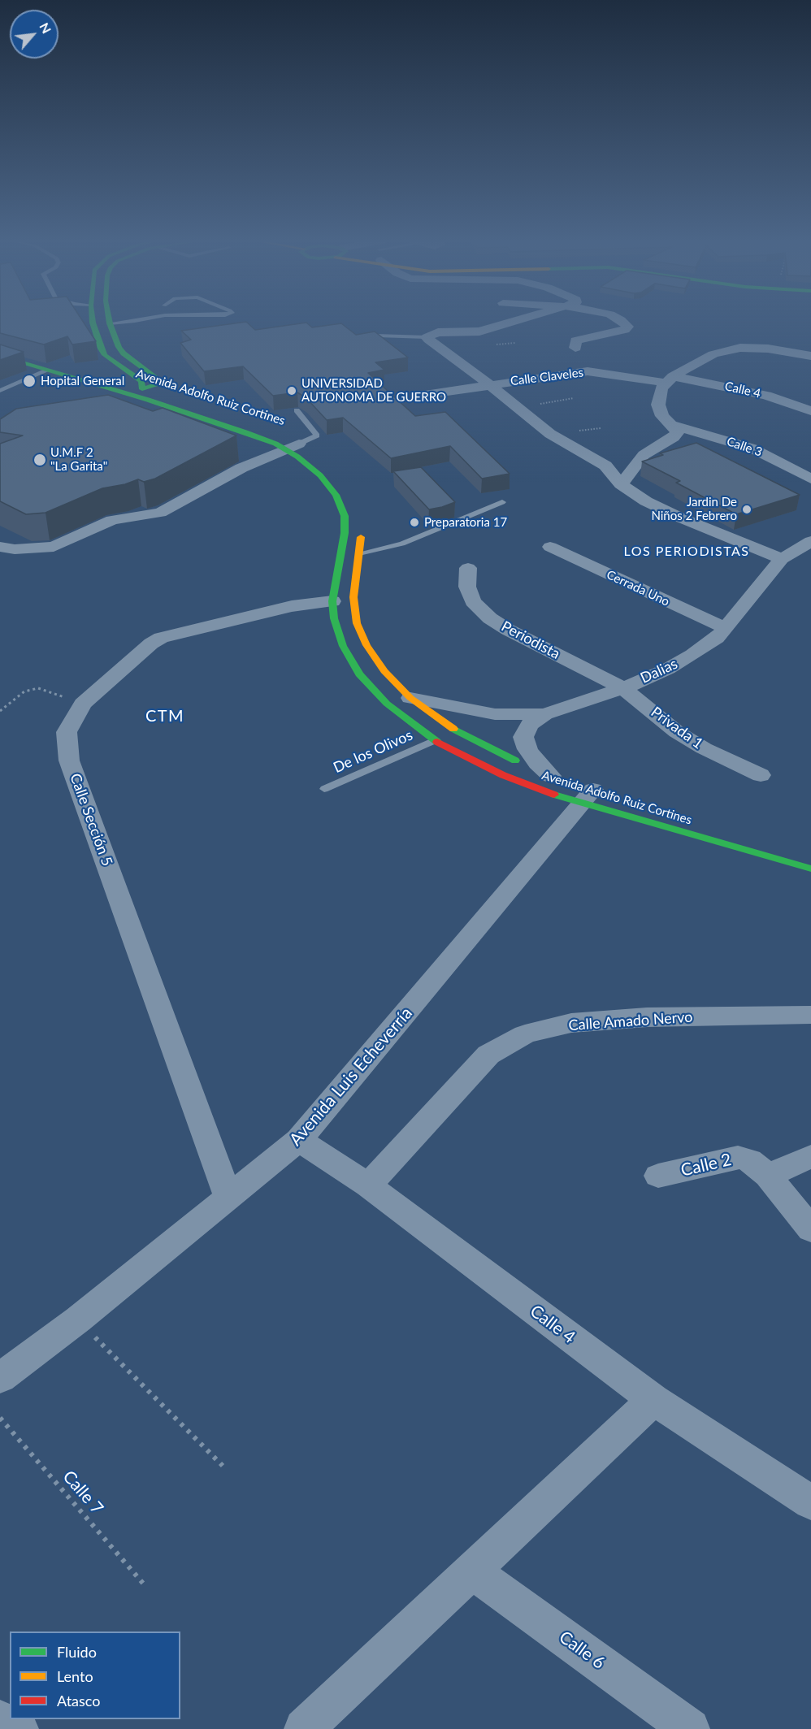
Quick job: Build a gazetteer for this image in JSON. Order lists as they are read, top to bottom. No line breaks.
{"streets":{"street":["Calle Claveles","Calle 4","Avenida Adolfo Ruiz Cortines","Calle 3","Cerrada Uno","Periodista","Dalias","Privada 1","Calle Sección 5","Calle Amado Nervo","Avenida Luis Echeverría","Calle 2","Calle 6"],"lane":["De los Olivos"],"path":["Calle 7"]},"crossings":[["Calle Claveles","Calle 4"],["Calle 4","Calle Amado Nervo"],["Calle 4","Avenida Luis Echeverría"],["Avenida Adolfo Ruiz Cortines","Dalias"],["Avenida Adolfo Ruiz Cortines","De los Olivos"],["Avenida Adolfo Ruiz Cortines","Calle Sección 5"],["Avenida Adolfo Ruiz Cortines","Avenida Luis Echeverría"],["Cerrada Uno","Dalias"],["Periodista","Dalias"],["Periodista","Privada 1"],["Dalias","Privada 1"],["Calle Sección 5","Avenida Luis Echeverría"]],"districts":["LOS PERIODISTAS","CTM"],"places":["Hopital General","UNIVERSIDAD AUTONOMA DE GUERRO","U.M.F 2 \"La Garita\"","Jardin De Niños 2 Febrero","Preparatoria 17"],"legend":["Fluido","Lento","Atasco"],"north":"top right"}
